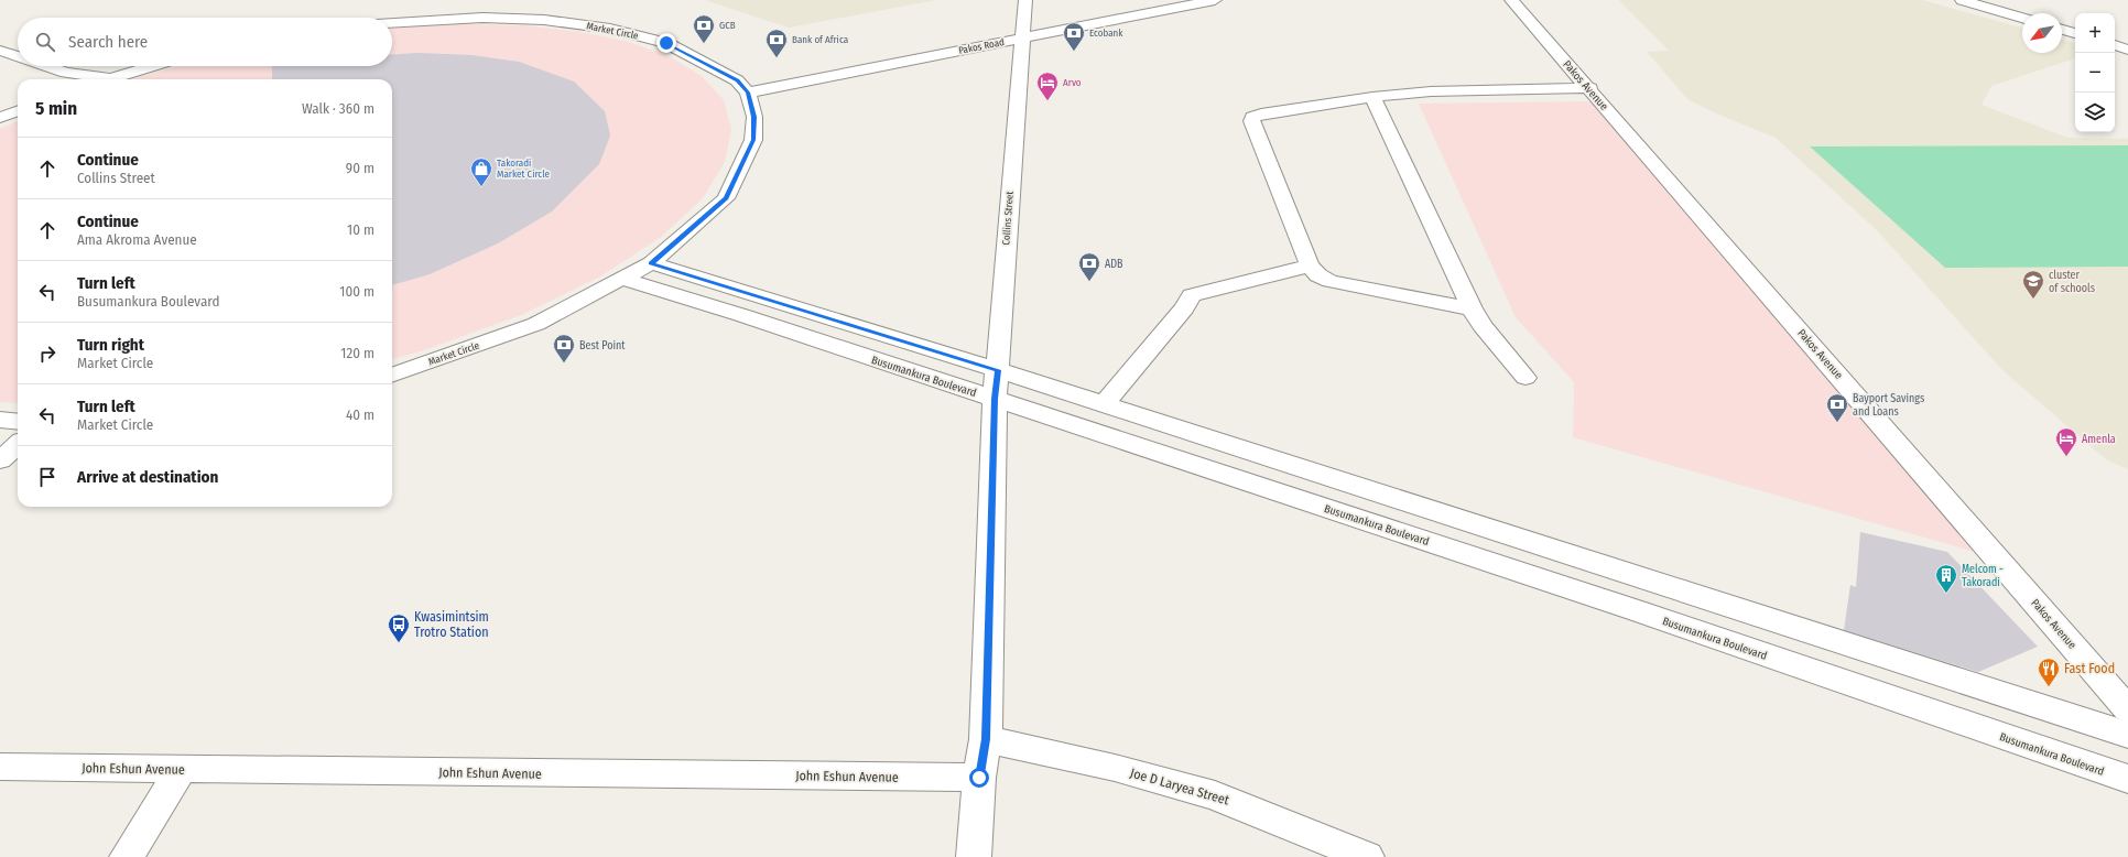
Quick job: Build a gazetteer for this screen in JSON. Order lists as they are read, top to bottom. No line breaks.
{"streets":{"street":["Market Circle","Pakos Road","Pakos Avenue","Collins Street","Busumankura Boulevard","John Eshun Avenue","Joe D Laryea Street"]},"crossings":[["Market Circle","Pakos Road"],["Market Circle","Busumankura Boulevard"],["Pakos Road","Collins Street"],["Collins Street","Busumankura Boulevard"]],"places":{"bank":["GCB","Ecobank","Bank of Africa","ADB","Best Point","Bayport Savings and Loans"],"hotel":["Arvo","Amenla"],"shop":["Takoradi Market Circle"],"school or university":["cluster of schools"],"building":["Melcom - Takoradi"],"bus stop":["Kwasimintsim Trotro Station"],"restaurant":["Fast Food"]},"north":"bottom left","page":{"map_buttons":["+","−"],"search":"Search here","heading":["5 min","Walk · 360 m"],"list":[["Continue","Collins Street","90 m"],["Continue","Ama Akroma Avenue","10 m"],["Turn left","Busumankura Boulevard","100 m"],["Turn right","Market Circle","120 m"],["Turn left","Market Circle","40 m"],"Arrive at destination"]}}
